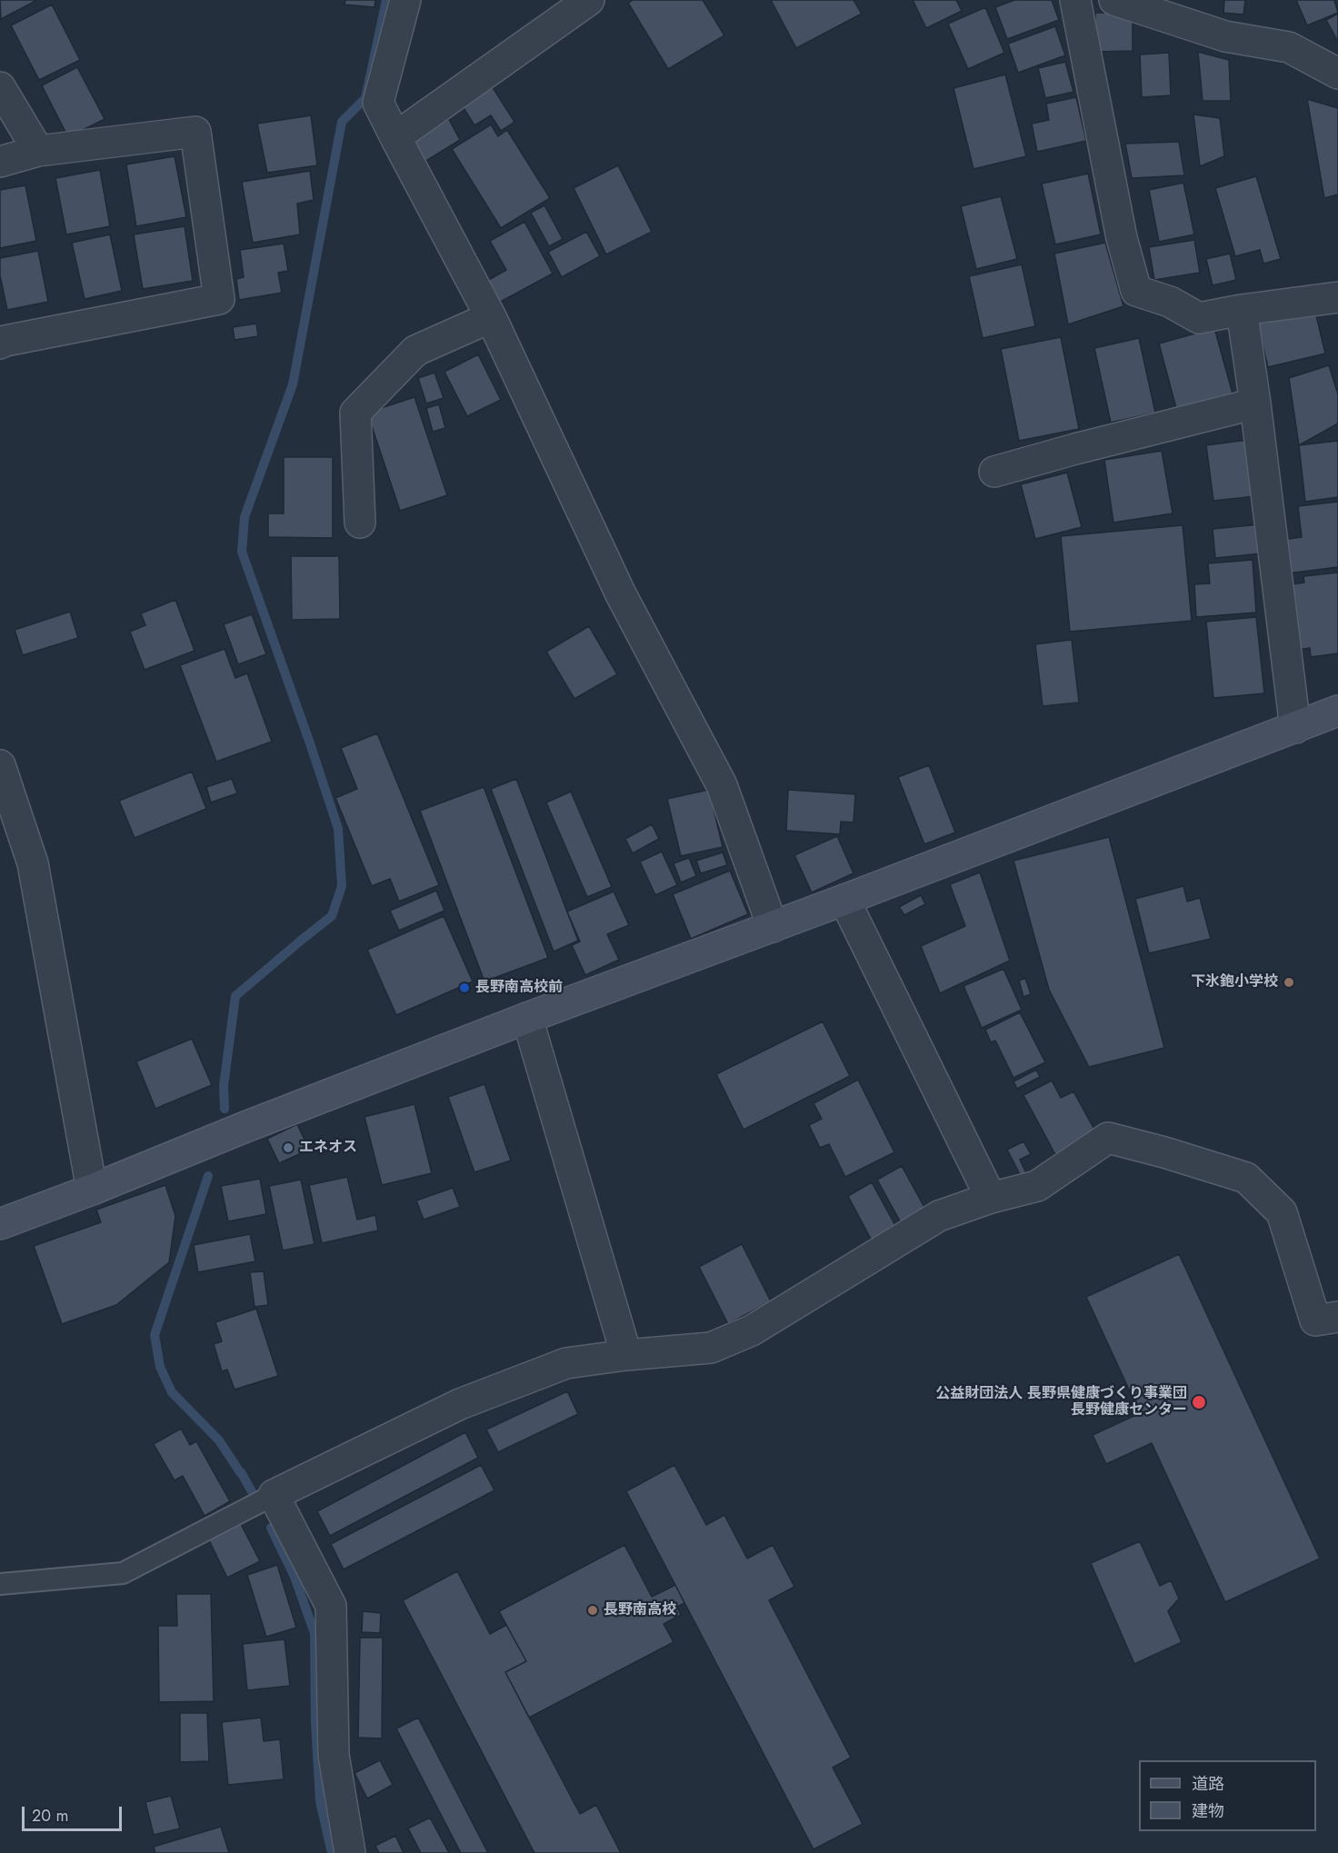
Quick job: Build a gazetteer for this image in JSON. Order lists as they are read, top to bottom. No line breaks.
{"places":["下氷鉋小学校","長野南高校前","エネオス","公益財団法人 長野県健康づくり事業団 長野健康センター","長野南高校"],"legend":["道路","建物"],"scale_bar":"20 m"}
